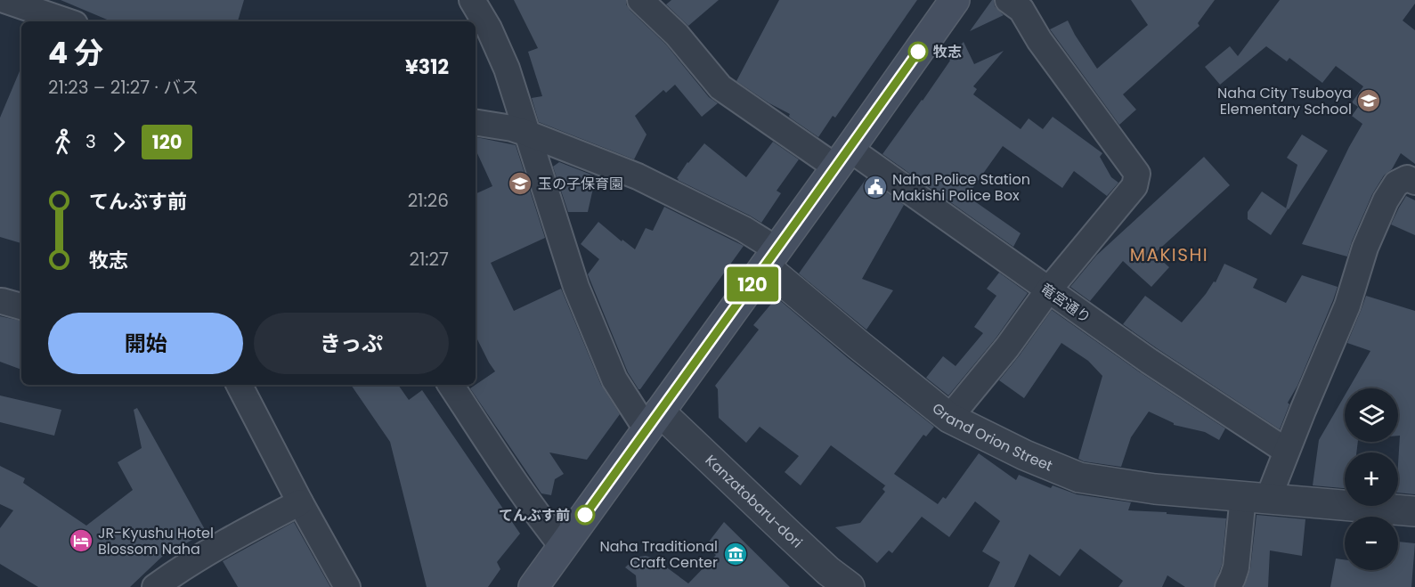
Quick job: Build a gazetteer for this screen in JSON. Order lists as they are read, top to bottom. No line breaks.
{"streets":{"street":["竜宮通り","Grand Orion Street","Kanzatobaru-dori"]},"districts":["MAKISHI"],"places":{"other":["牧志","てんぶす前"],"school or university":["Naha City Tsuboya Elementary School","玉の子保育園"],"public building":["Naha Police Station Makishi Police Box"],"hotel":["JR-Kyushu Hotel Blossom Naha"],"museum":["Naha Traditional Craft Center"]},"lines":["bus line 120"],"page":{"on_map":"120","heading":["4 分","21:23 – 21:27 · バス","¥312"],"legs":["3","120"],"list":[{"name":"てんぶす前","value":"21:26"},{"name":"牧志","value":"21:27"}],"buttons":["開始","きっぷ"],"map_buttons":["+","−"]}}
